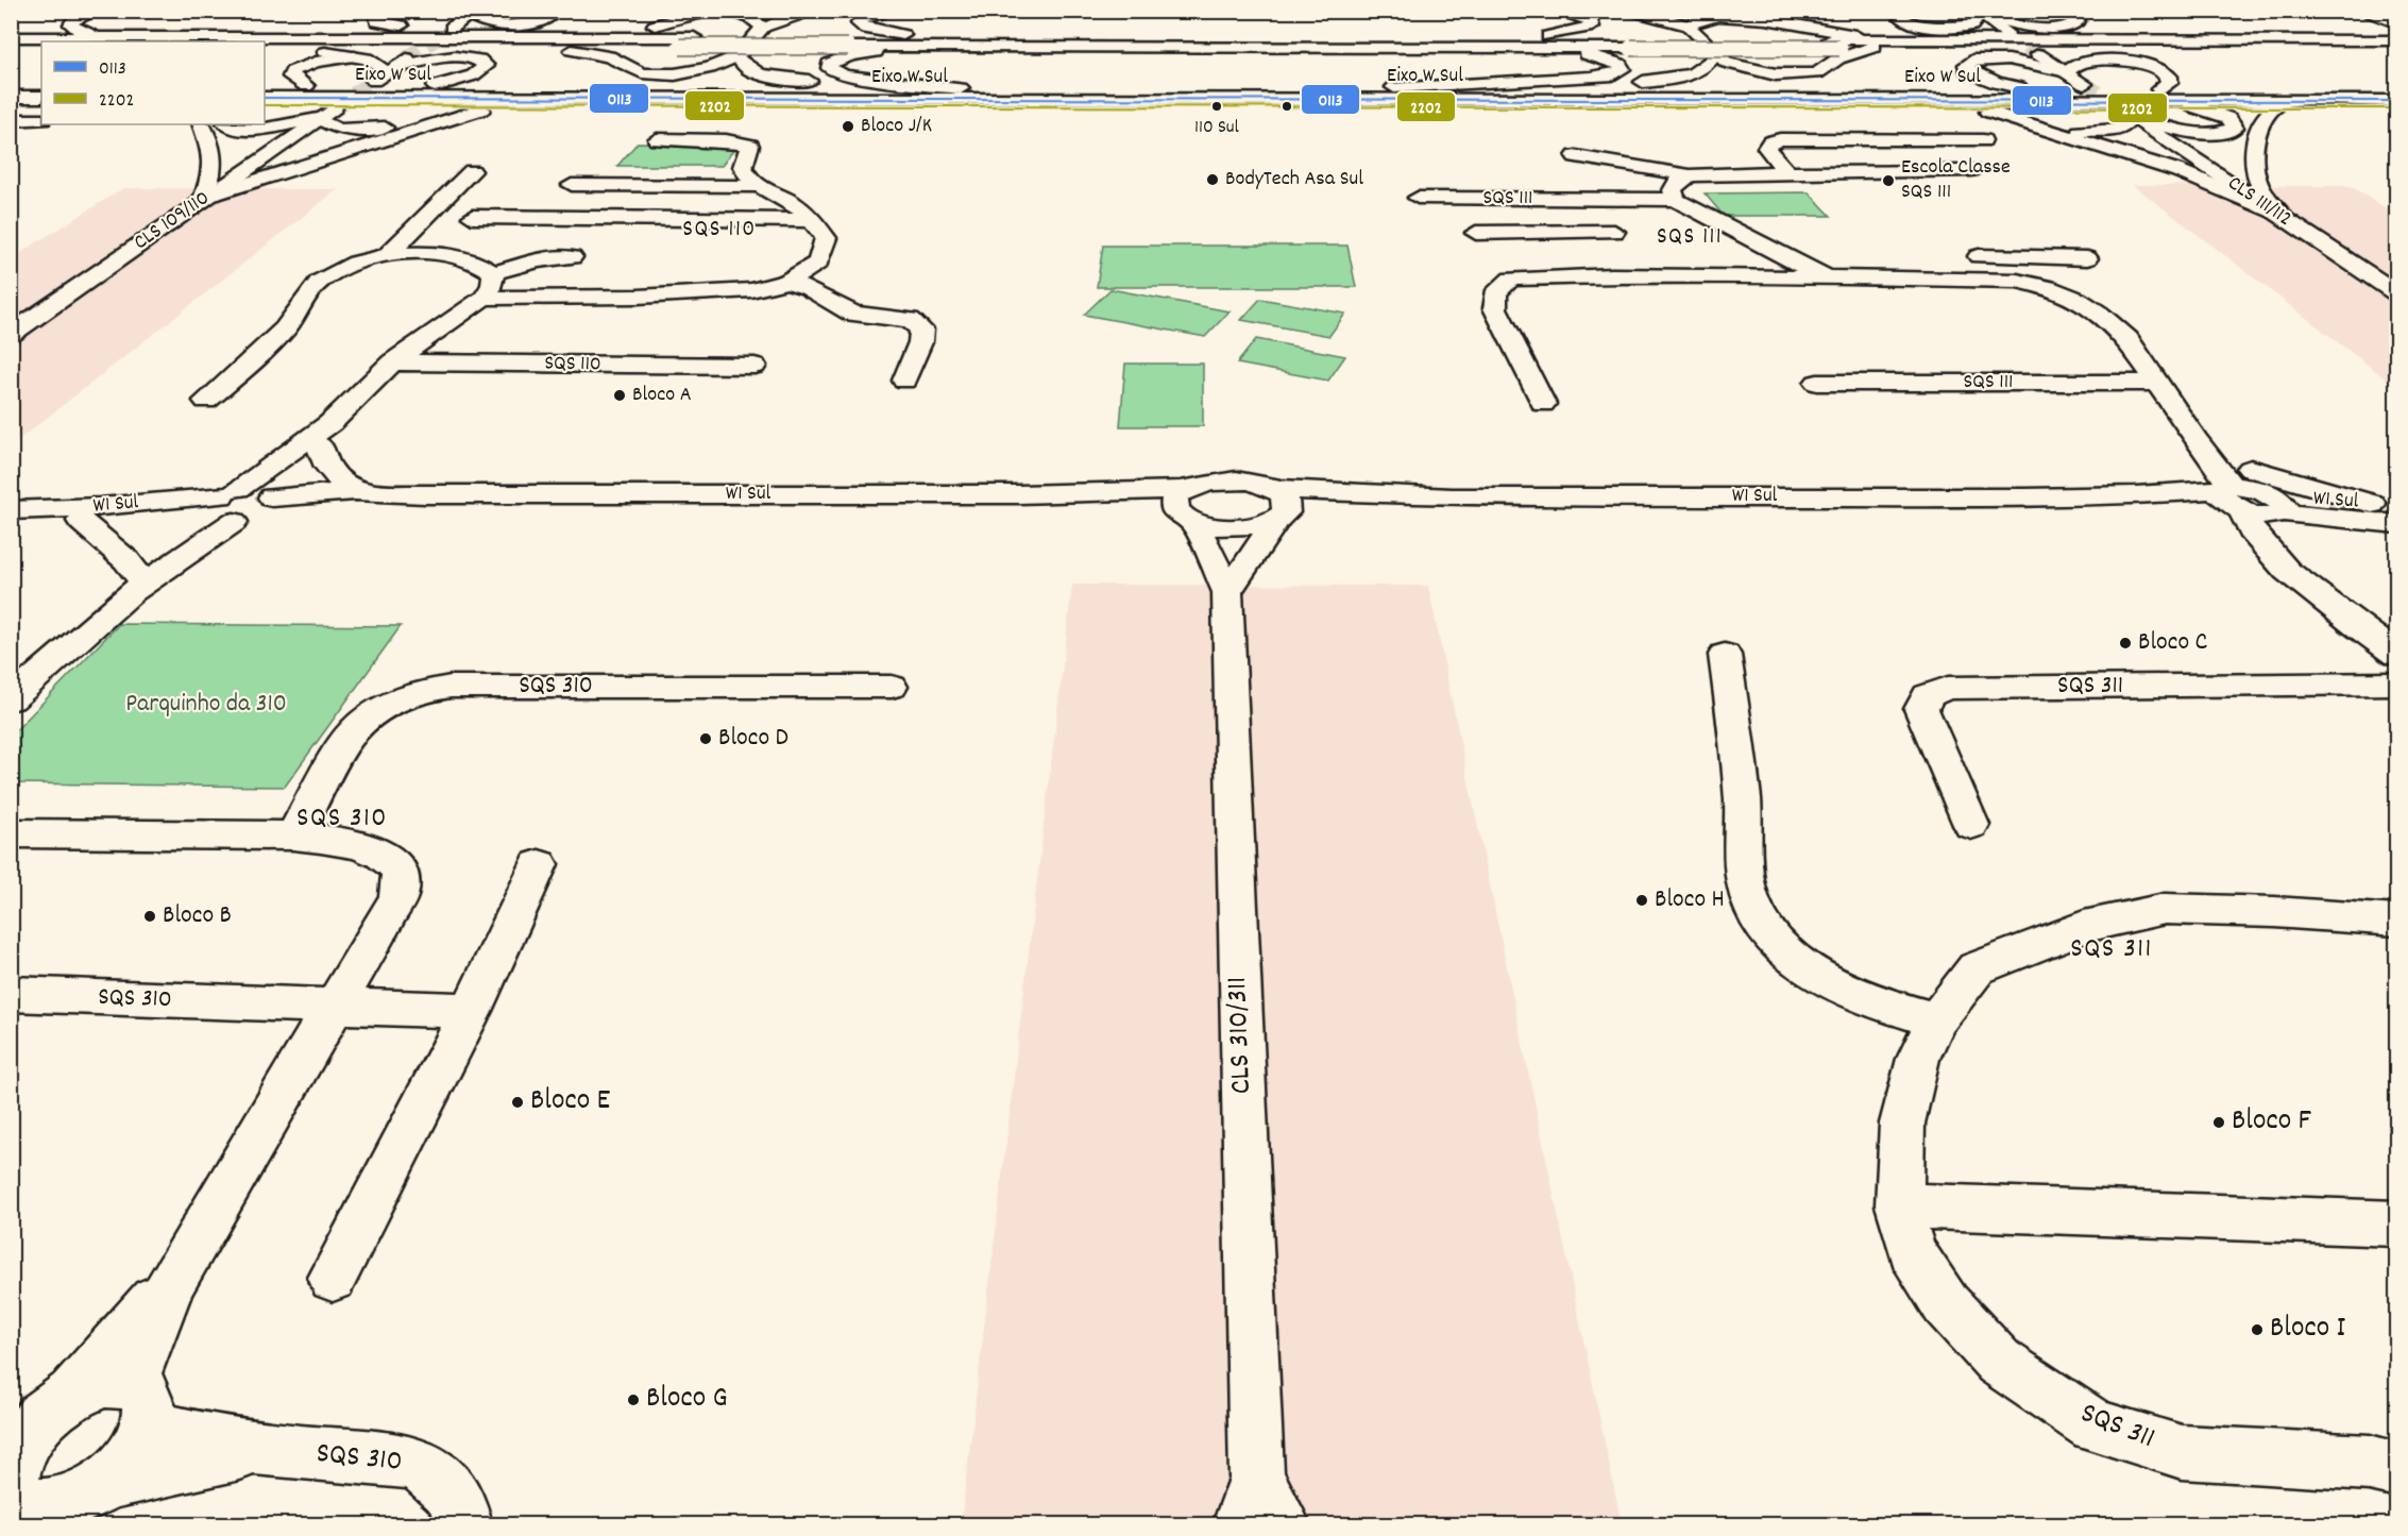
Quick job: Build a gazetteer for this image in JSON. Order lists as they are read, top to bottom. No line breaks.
{"streets":{"main road":["Eixo W Sul","SQS 111","CLS 111/112","CLS 109/110","SQS 110","W1 Sul","SQS 310","SQS 311","CLS 310/311"]},"crossings":[["SQS 111","W1 Sul"],["W1 Sul","CLS 310/311"]],"districts":["SQS 110","SQS 111","SQS 310","SQS 311"],"parks":["Parquinho da 310"],"places":["110 Sul","Bloco J/K","BodyTech Asa Sul","Escola Classe SQS 111","Bloco A","Bloco C","Bloco D","Bloco H","Bloco B","Bloco E","Bloco F","Bloco I","Bloco G"],"lines":["transit line 0113","transit line 2202"],"legend":["0113","2202"]}
